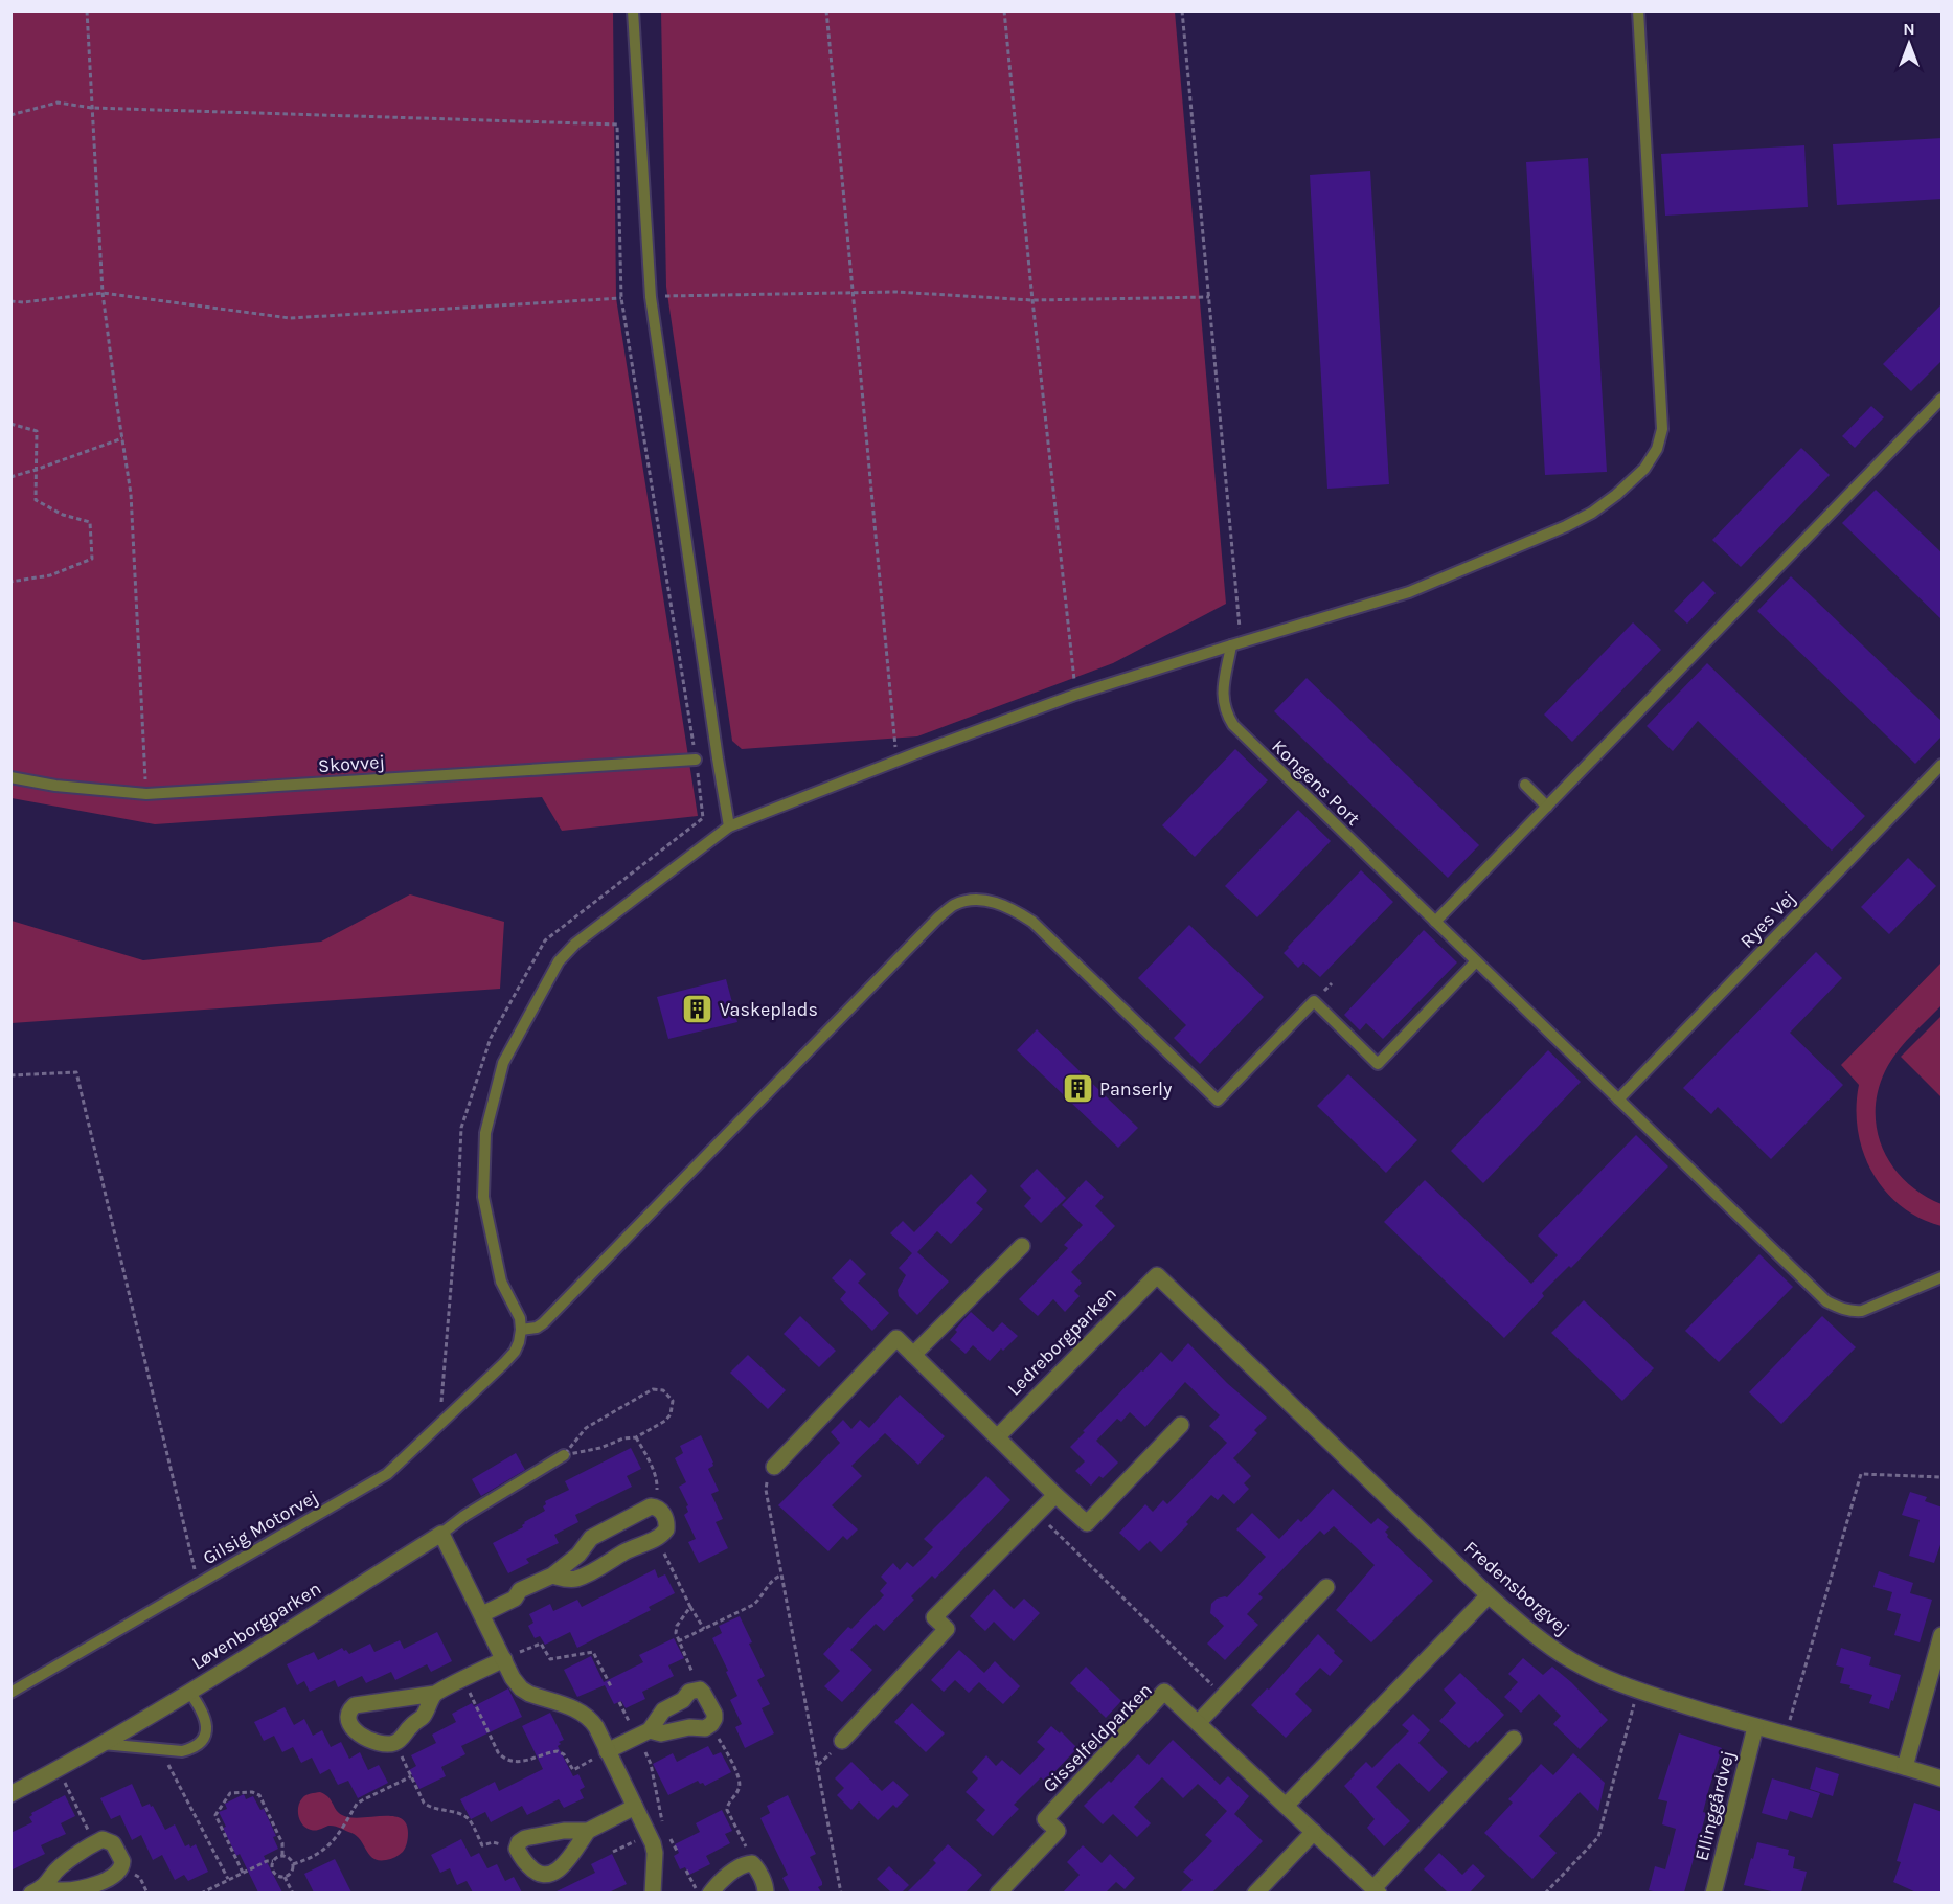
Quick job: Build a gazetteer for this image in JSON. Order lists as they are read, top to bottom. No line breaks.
{"streets":{"street":["Ledreborgparken","Fredensborgvej","Løvenborgparken","Gisselfeldparken","Ellinggårdvej"],"lane":["Skovvej","Kongens Port","Ryes Vej","Gilsig Motorvej"]},"crossings":[["Kongens Port","Ryes Vej"],["Ledreborgparken","Fredensborgvej"],["Fredensborgvej","Ellinggårdvej"]],"places":{"building":["Vaskeplads","Panserly"]},"north":"top"}
